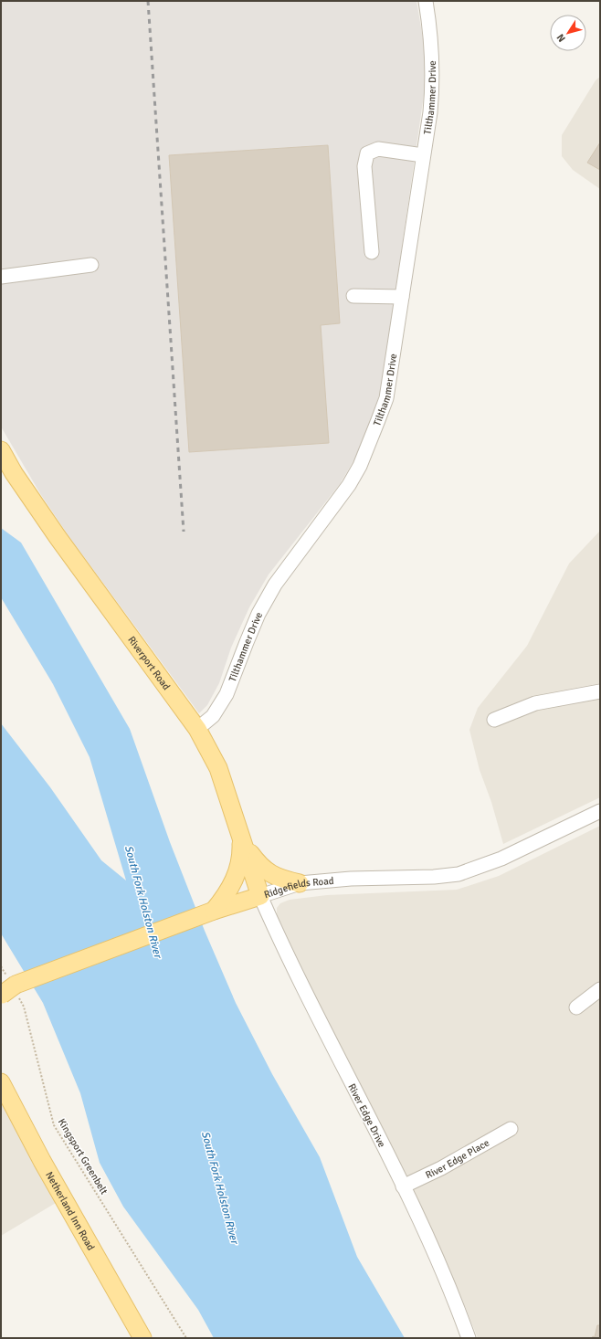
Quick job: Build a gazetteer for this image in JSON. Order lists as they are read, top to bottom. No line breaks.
{"streets":{"main road":["Riverport Road","Ridgefields Road","Netherland Inn Road"],"street":["Tilthammer Drive","River Edge Drive","River Edge Place"],"path":["Kingsport Greenbelt"]},"crossings":[["Tilthammer Drive","Riverport Road"],["Riverport Road","Ridgefields Road"],["Riverport Road","River Edge Drive"],["Ridgefields Road","River Edge Drive"],["Ridgefields Road","Kingsport Greenbelt"],["River Edge Drive","River Edge Place"]],"water":["South Fork Holston River"],"north":"bottom left"}
